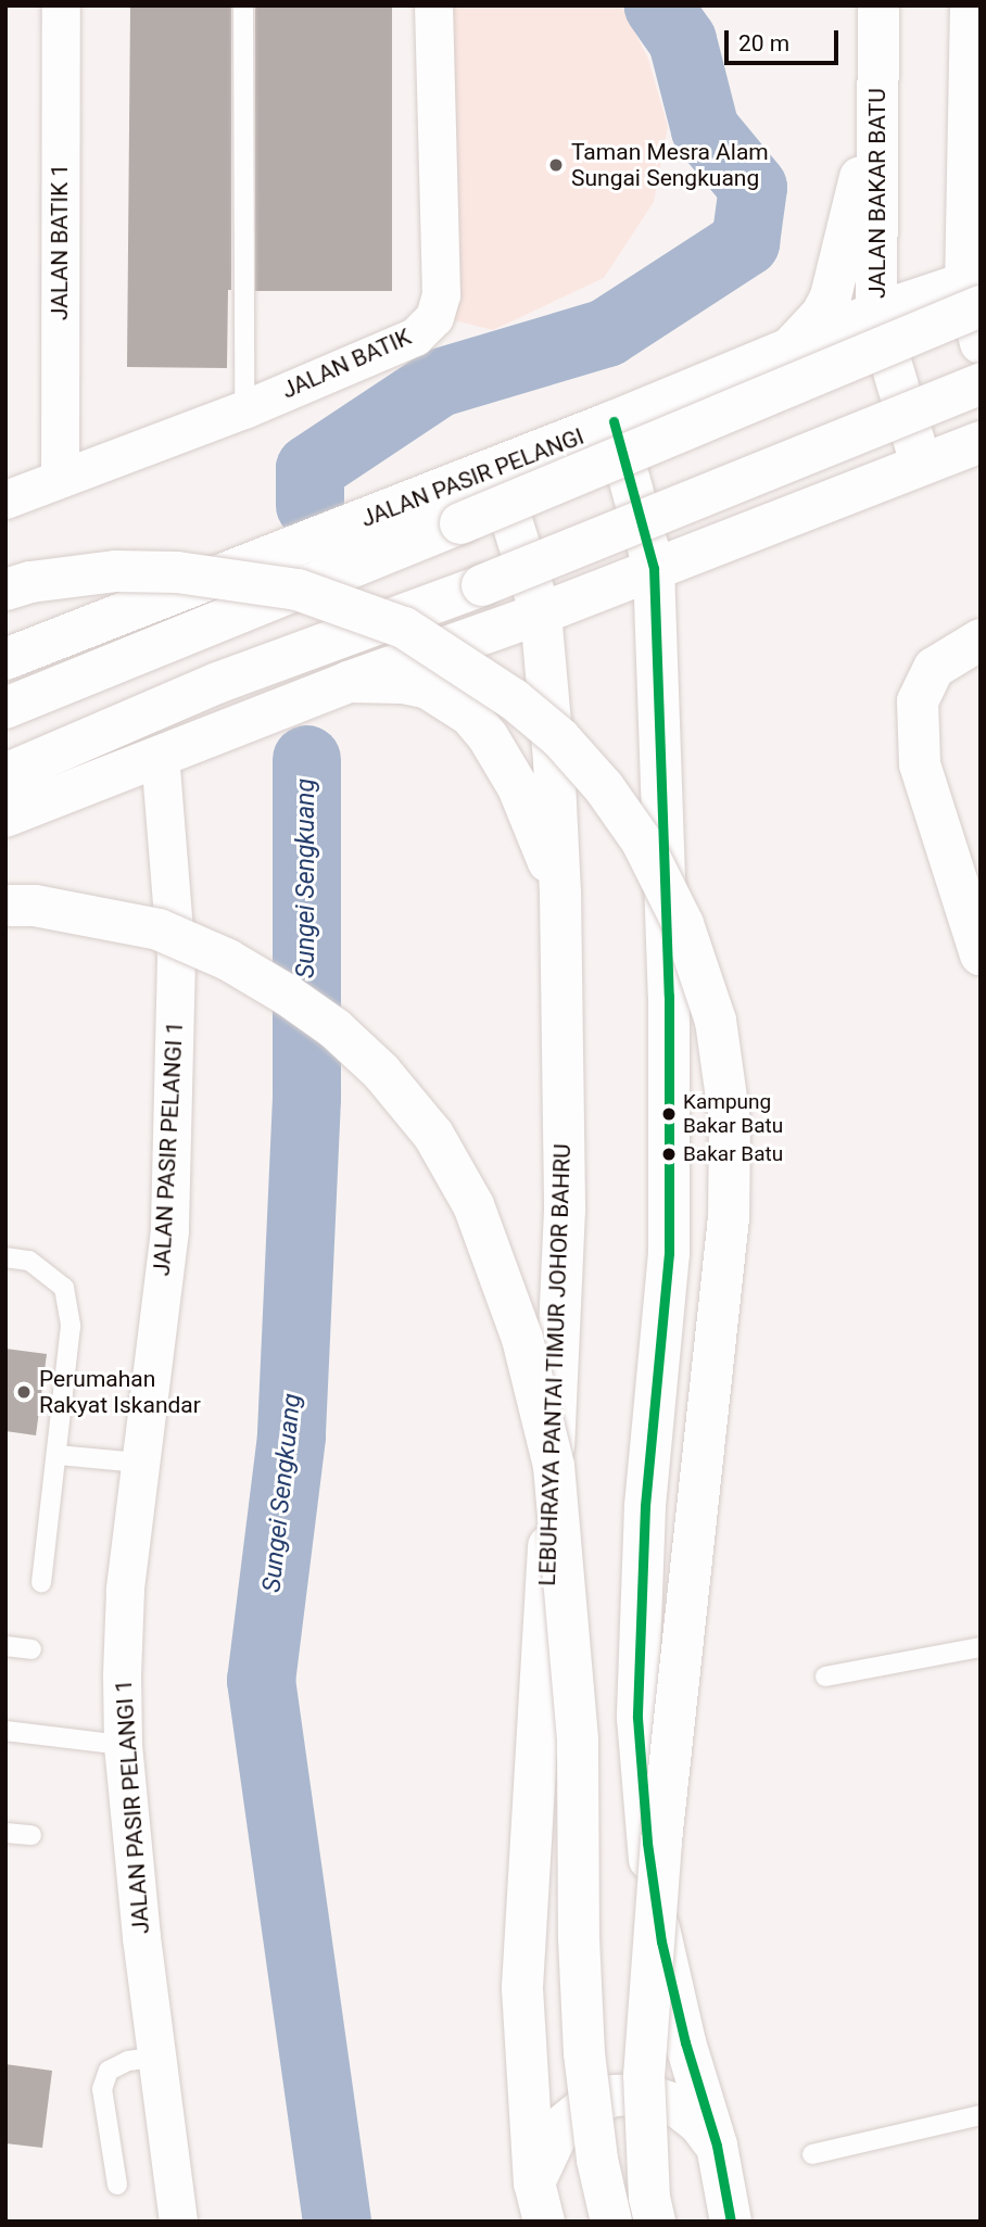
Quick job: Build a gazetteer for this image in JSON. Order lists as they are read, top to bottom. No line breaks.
{"streets":{"main road":["JALAN BAKAR BATU","JALAN PASIR PELANGI","LEBUHRAYA PANTAI TIMUR JOHOR BAHRU"],"street":["JALAN BATIK 1","JALAN BATIK","JALAN PASIR PELANGI 1"]},"crossings":[["JALAN BAKAR BATU","JALAN PASIR PELANGI"],["JALAN BATIK 1","JALAN BATIK"],["JALAN PASIR PELANGI","LEBUHRAYA PANTAI TIMUR JOHOR BAHRU"]],"water":["Sungei Sengkuang"],"places":["Taman Mesra Alam Sungai Sengkuang","Kampung Bakar Batu","Bakar Batu","Perumahan Rakyat Iskandar"],"scale_bar":"20 m"}
